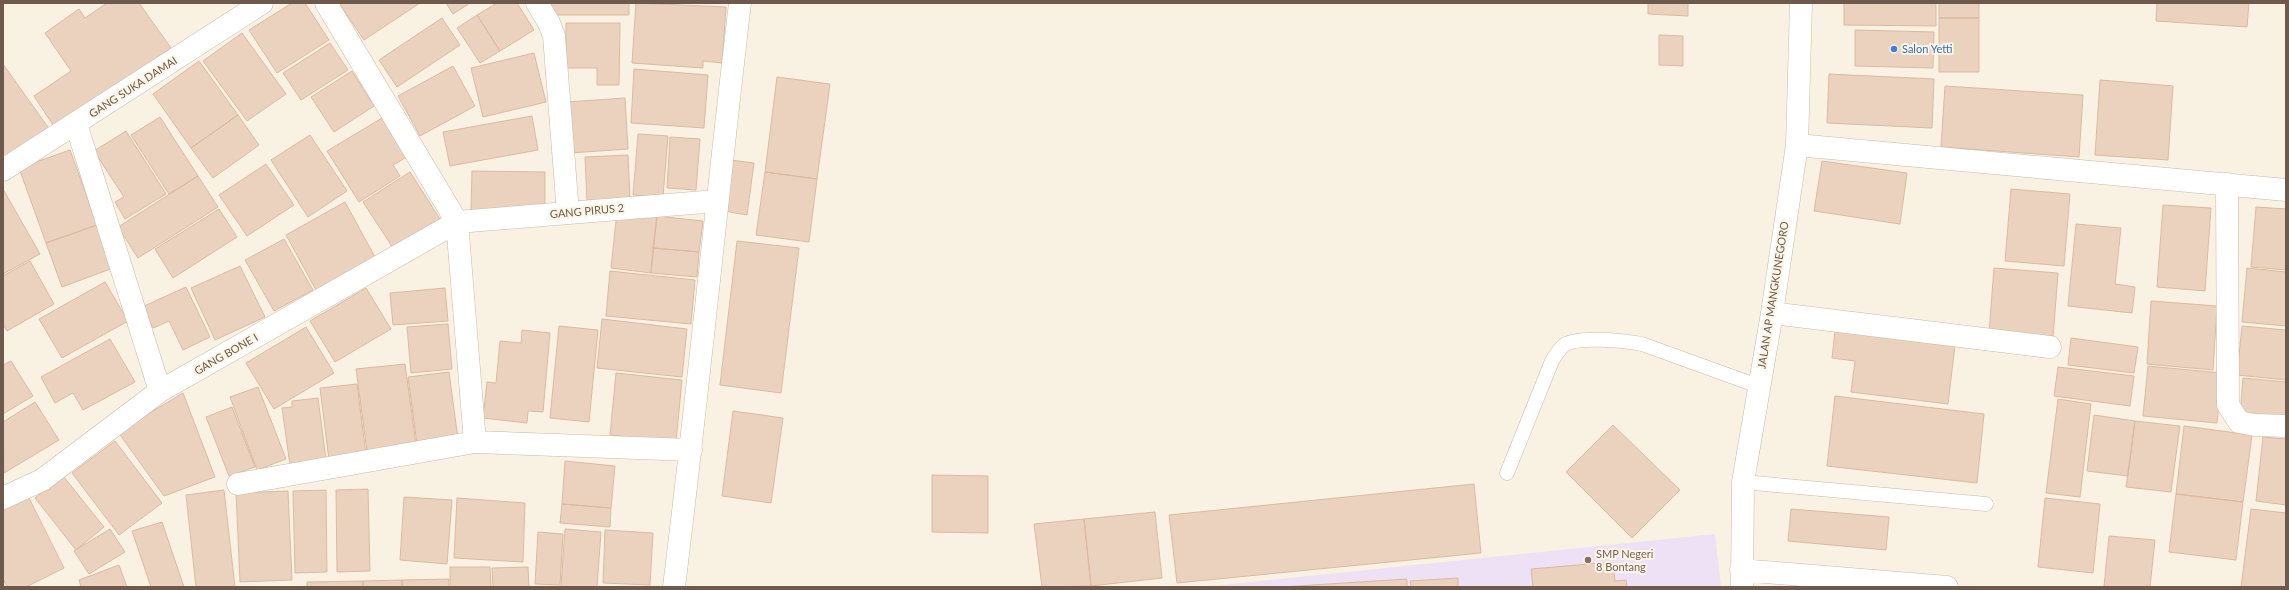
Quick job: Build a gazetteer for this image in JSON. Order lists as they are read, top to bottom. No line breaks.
{"streets":{"street":["GANG SUKA DAMAI","GANG PIRUS 2","JALAN AP MANGKUNEGORO","GANG BONE I"]},"crossings":[["GANG PIRUS 2","GANG BONE I"]],"places":["Salon Yetti","SMP Negeri 8 Bontang"]}
